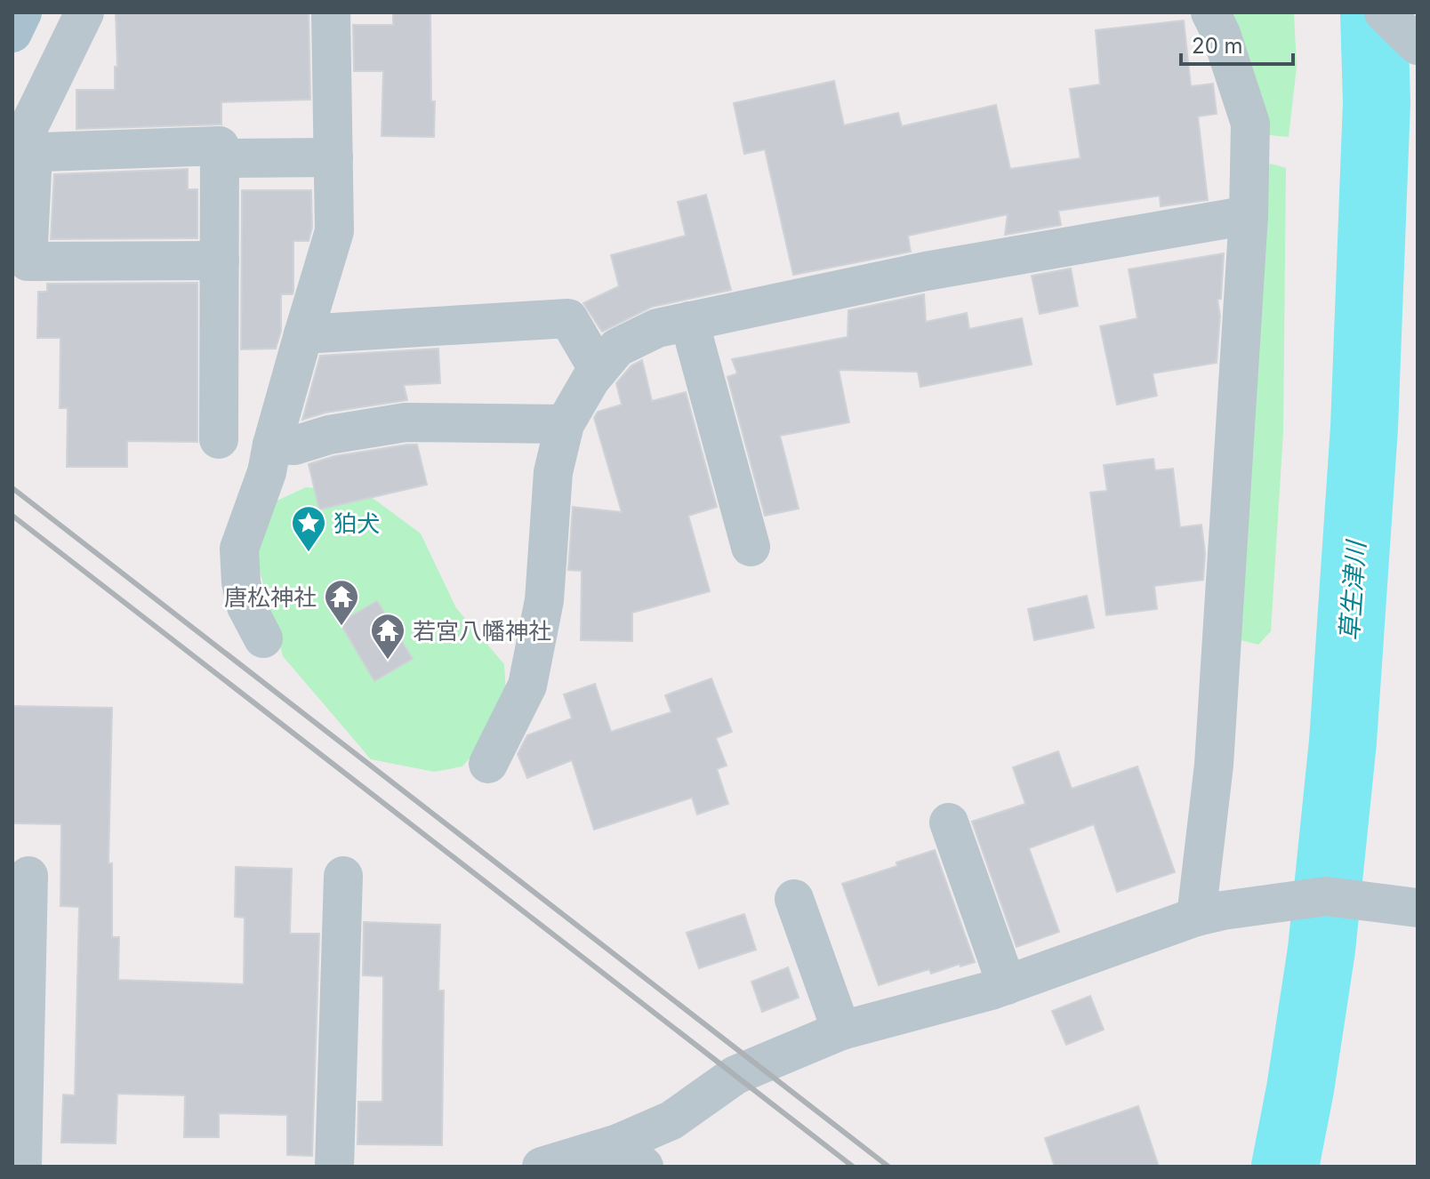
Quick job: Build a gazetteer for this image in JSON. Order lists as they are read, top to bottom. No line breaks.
{"water":["草生津川"],"places":{"place":["狛犬"],"temple":["唐松神社","若宮八幡神社"]},"scale_bar":"20 m"}
